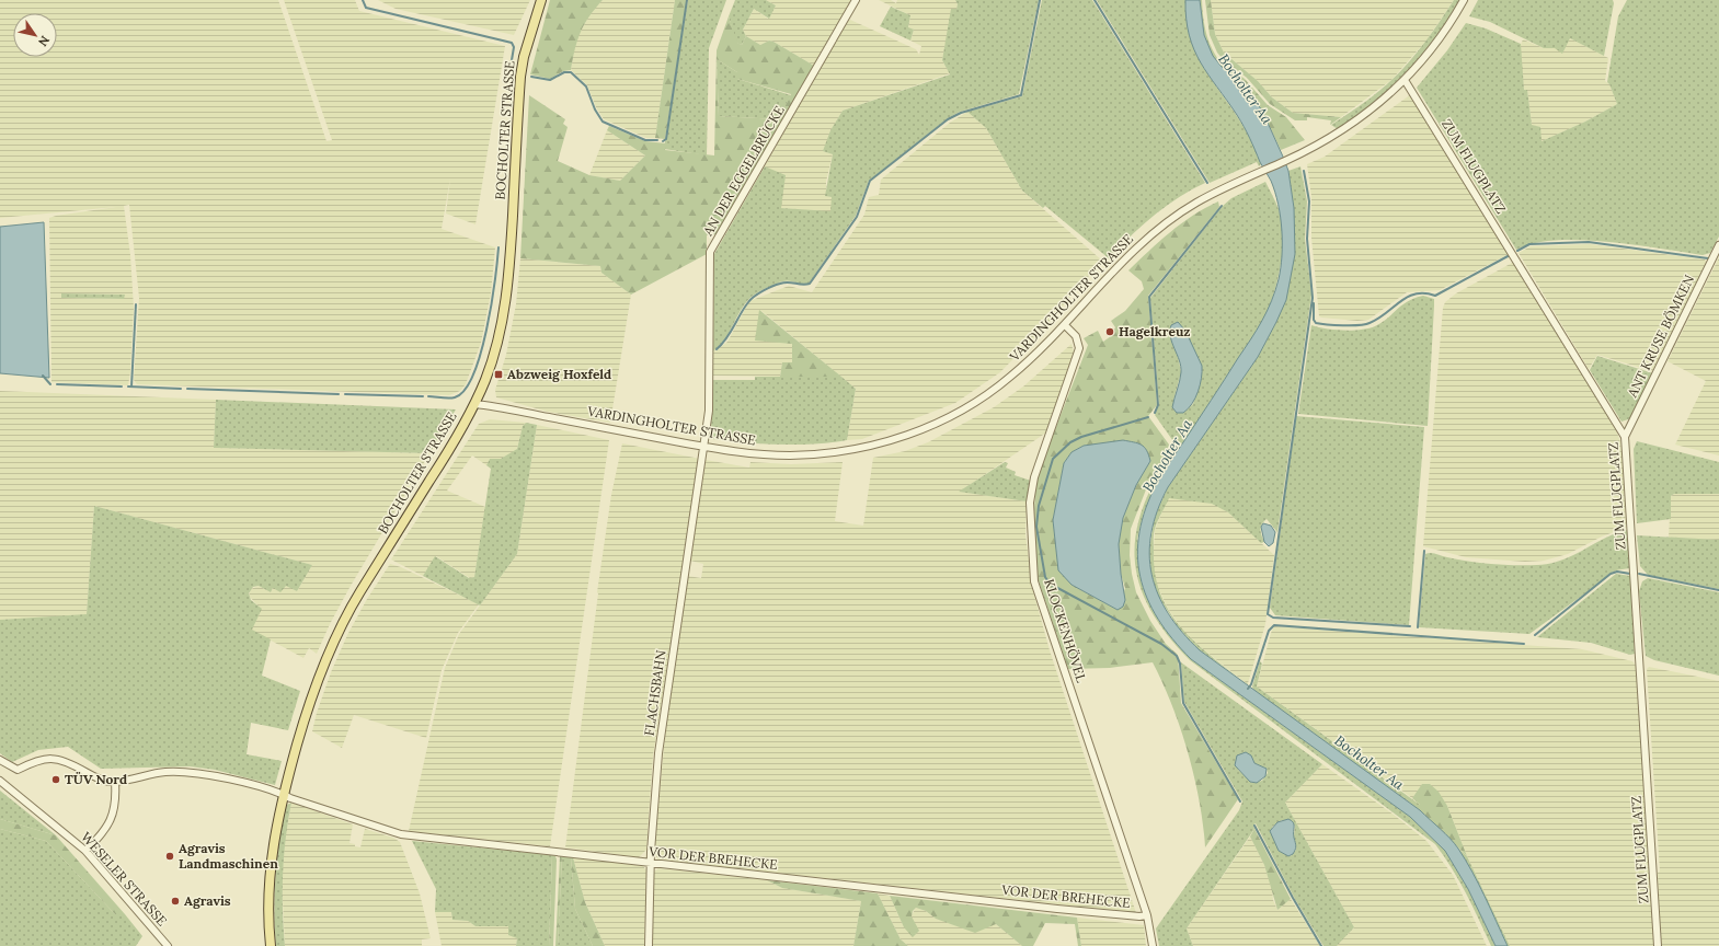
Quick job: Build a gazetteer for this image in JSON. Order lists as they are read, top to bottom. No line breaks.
{"streets":{"main road":["BOCHOLTER STRASSE"],"street":["ZUM FLUGPLATZ","AN DER EGGELBRÜCKE","VARDINGHOLTER STRASSE","ANT KRUSE BÖMKEN","KLOCKENHÖVEL","FLACHSBAHN","VOR DER BREHECKE","WESELER STRASSE"]},"crossings":[["BOCHOLTER STRASSE","VARDINGHOLTER STRASSE"],["BOCHOLTER STRASSE","VOR DER BREHECKE"],["ZUM FLUGPLATZ","VARDINGHOLTER STRASSE"],["ZUM FLUGPLATZ","ANT KRUSE BÖMKEN"],["AN DER EGGELBRÜCKE","VARDINGHOLTER STRASSE"],["AN DER EGGELBRÜCKE","FLACHSBAHN"],["VARDINGHOLTER STRASSE","KLOCKENHÖVEL"],["VARDINGHOLTER STRASSE","FLACHSBAHN"],["KLOCKENHÖVEL","VOR DER BREHECKE"],["FLACHSBAHN","VOR DER BREHECKE"]],"water":["Bocholter Aa"],"places":{"other":["Hagelkreuz","TÜV Nord","Agravis Landmaschinen","Agravis"],"transit":["Abzweig Hoxfeld"]},"north":"bottom right"}
